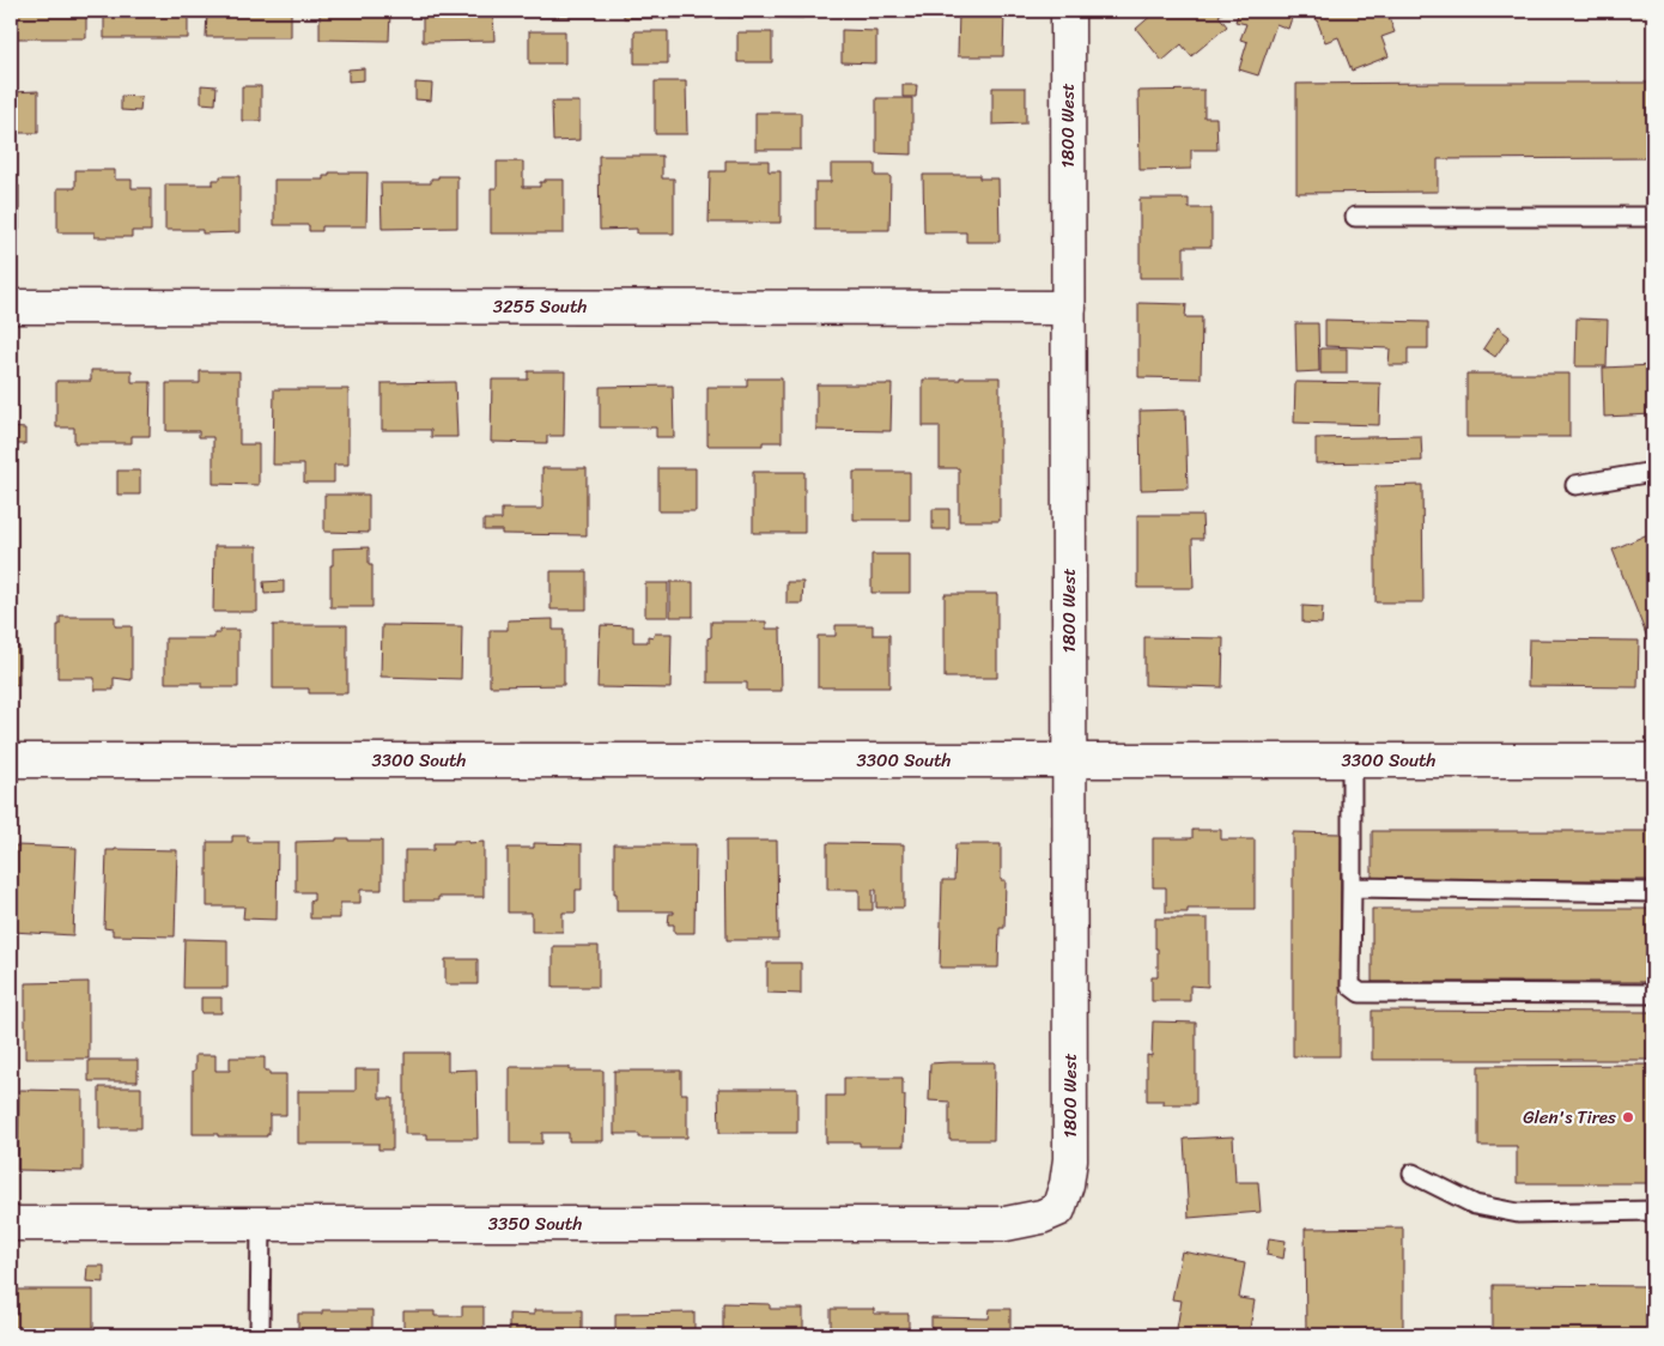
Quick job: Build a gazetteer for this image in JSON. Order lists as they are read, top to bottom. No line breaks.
{"streets":{"street":["1800 West","3255 South","3300 South","3350 South"]},"crossings":[["1800 West","3255 South"],["1800 West","3300 South"],["1800 West","3350 South"]],"places":["Glen's Tires"]}
